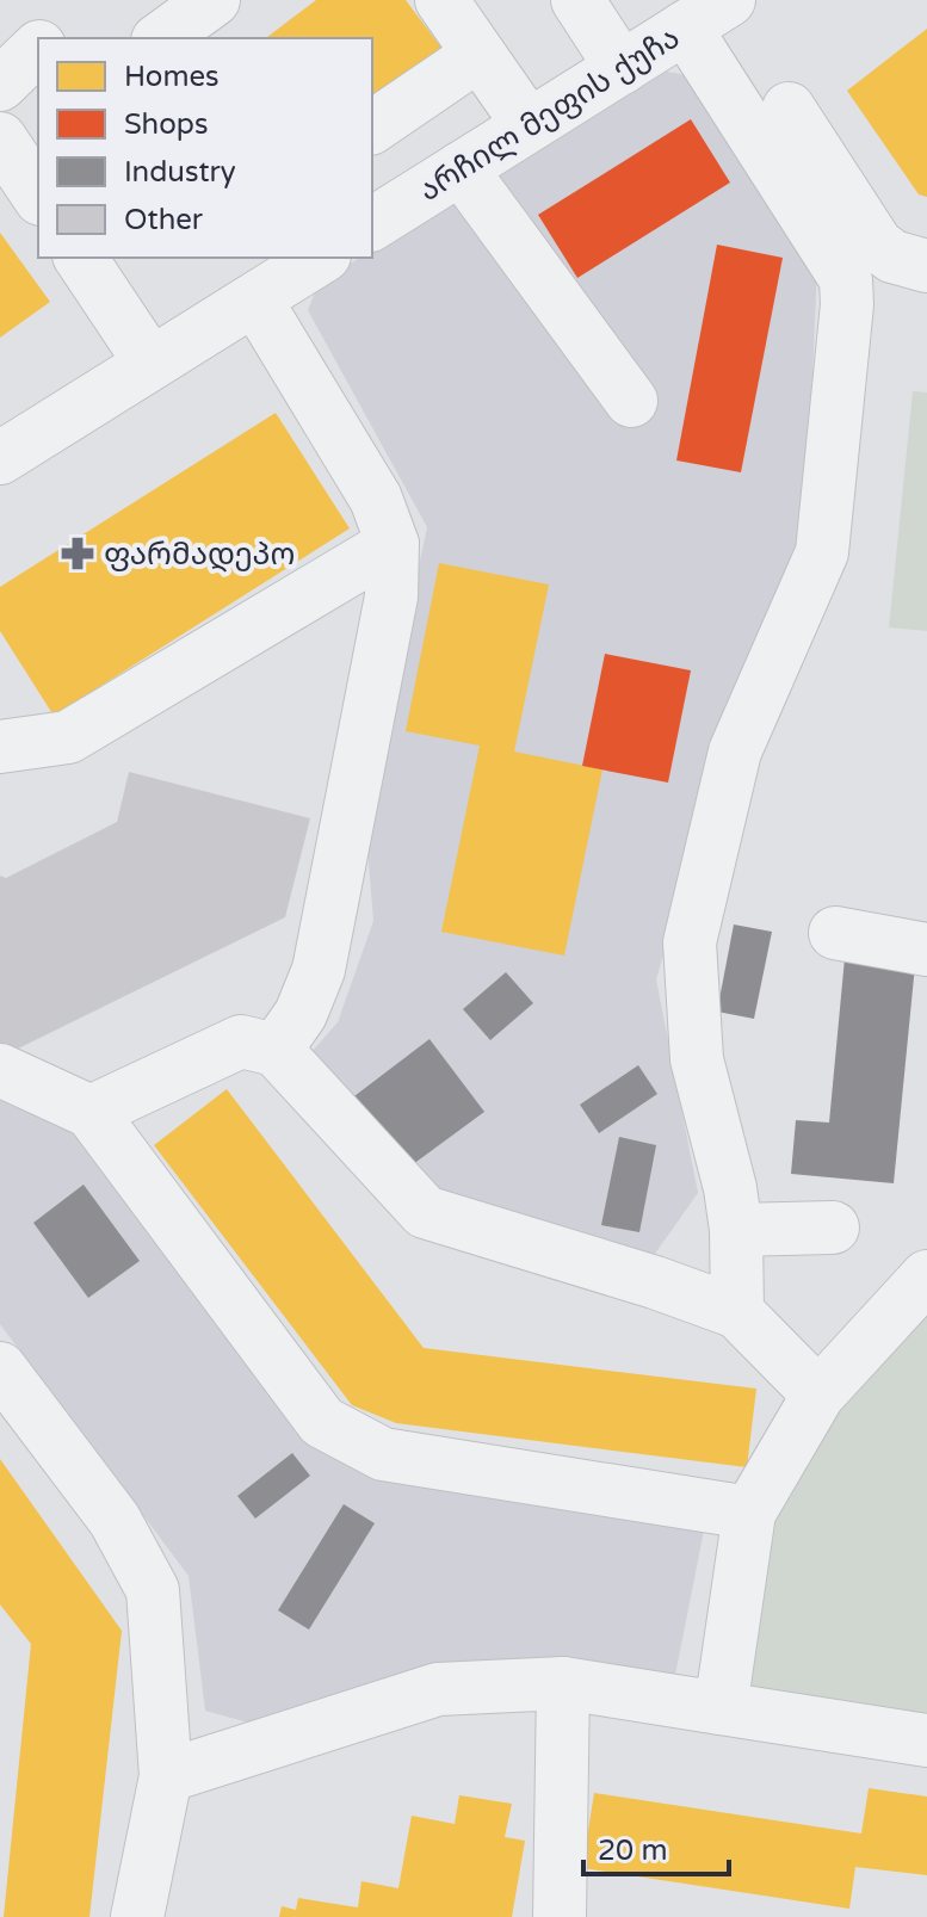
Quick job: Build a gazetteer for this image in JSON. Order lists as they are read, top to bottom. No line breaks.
{"streets":{"street":["არჩილ მეფის ქუჩა"]},"places":{"pharmacy":["ფარმადეპო"]},"legend":["Homes","Shops","Industry","Other"],"scale_bar":"20 m"}
